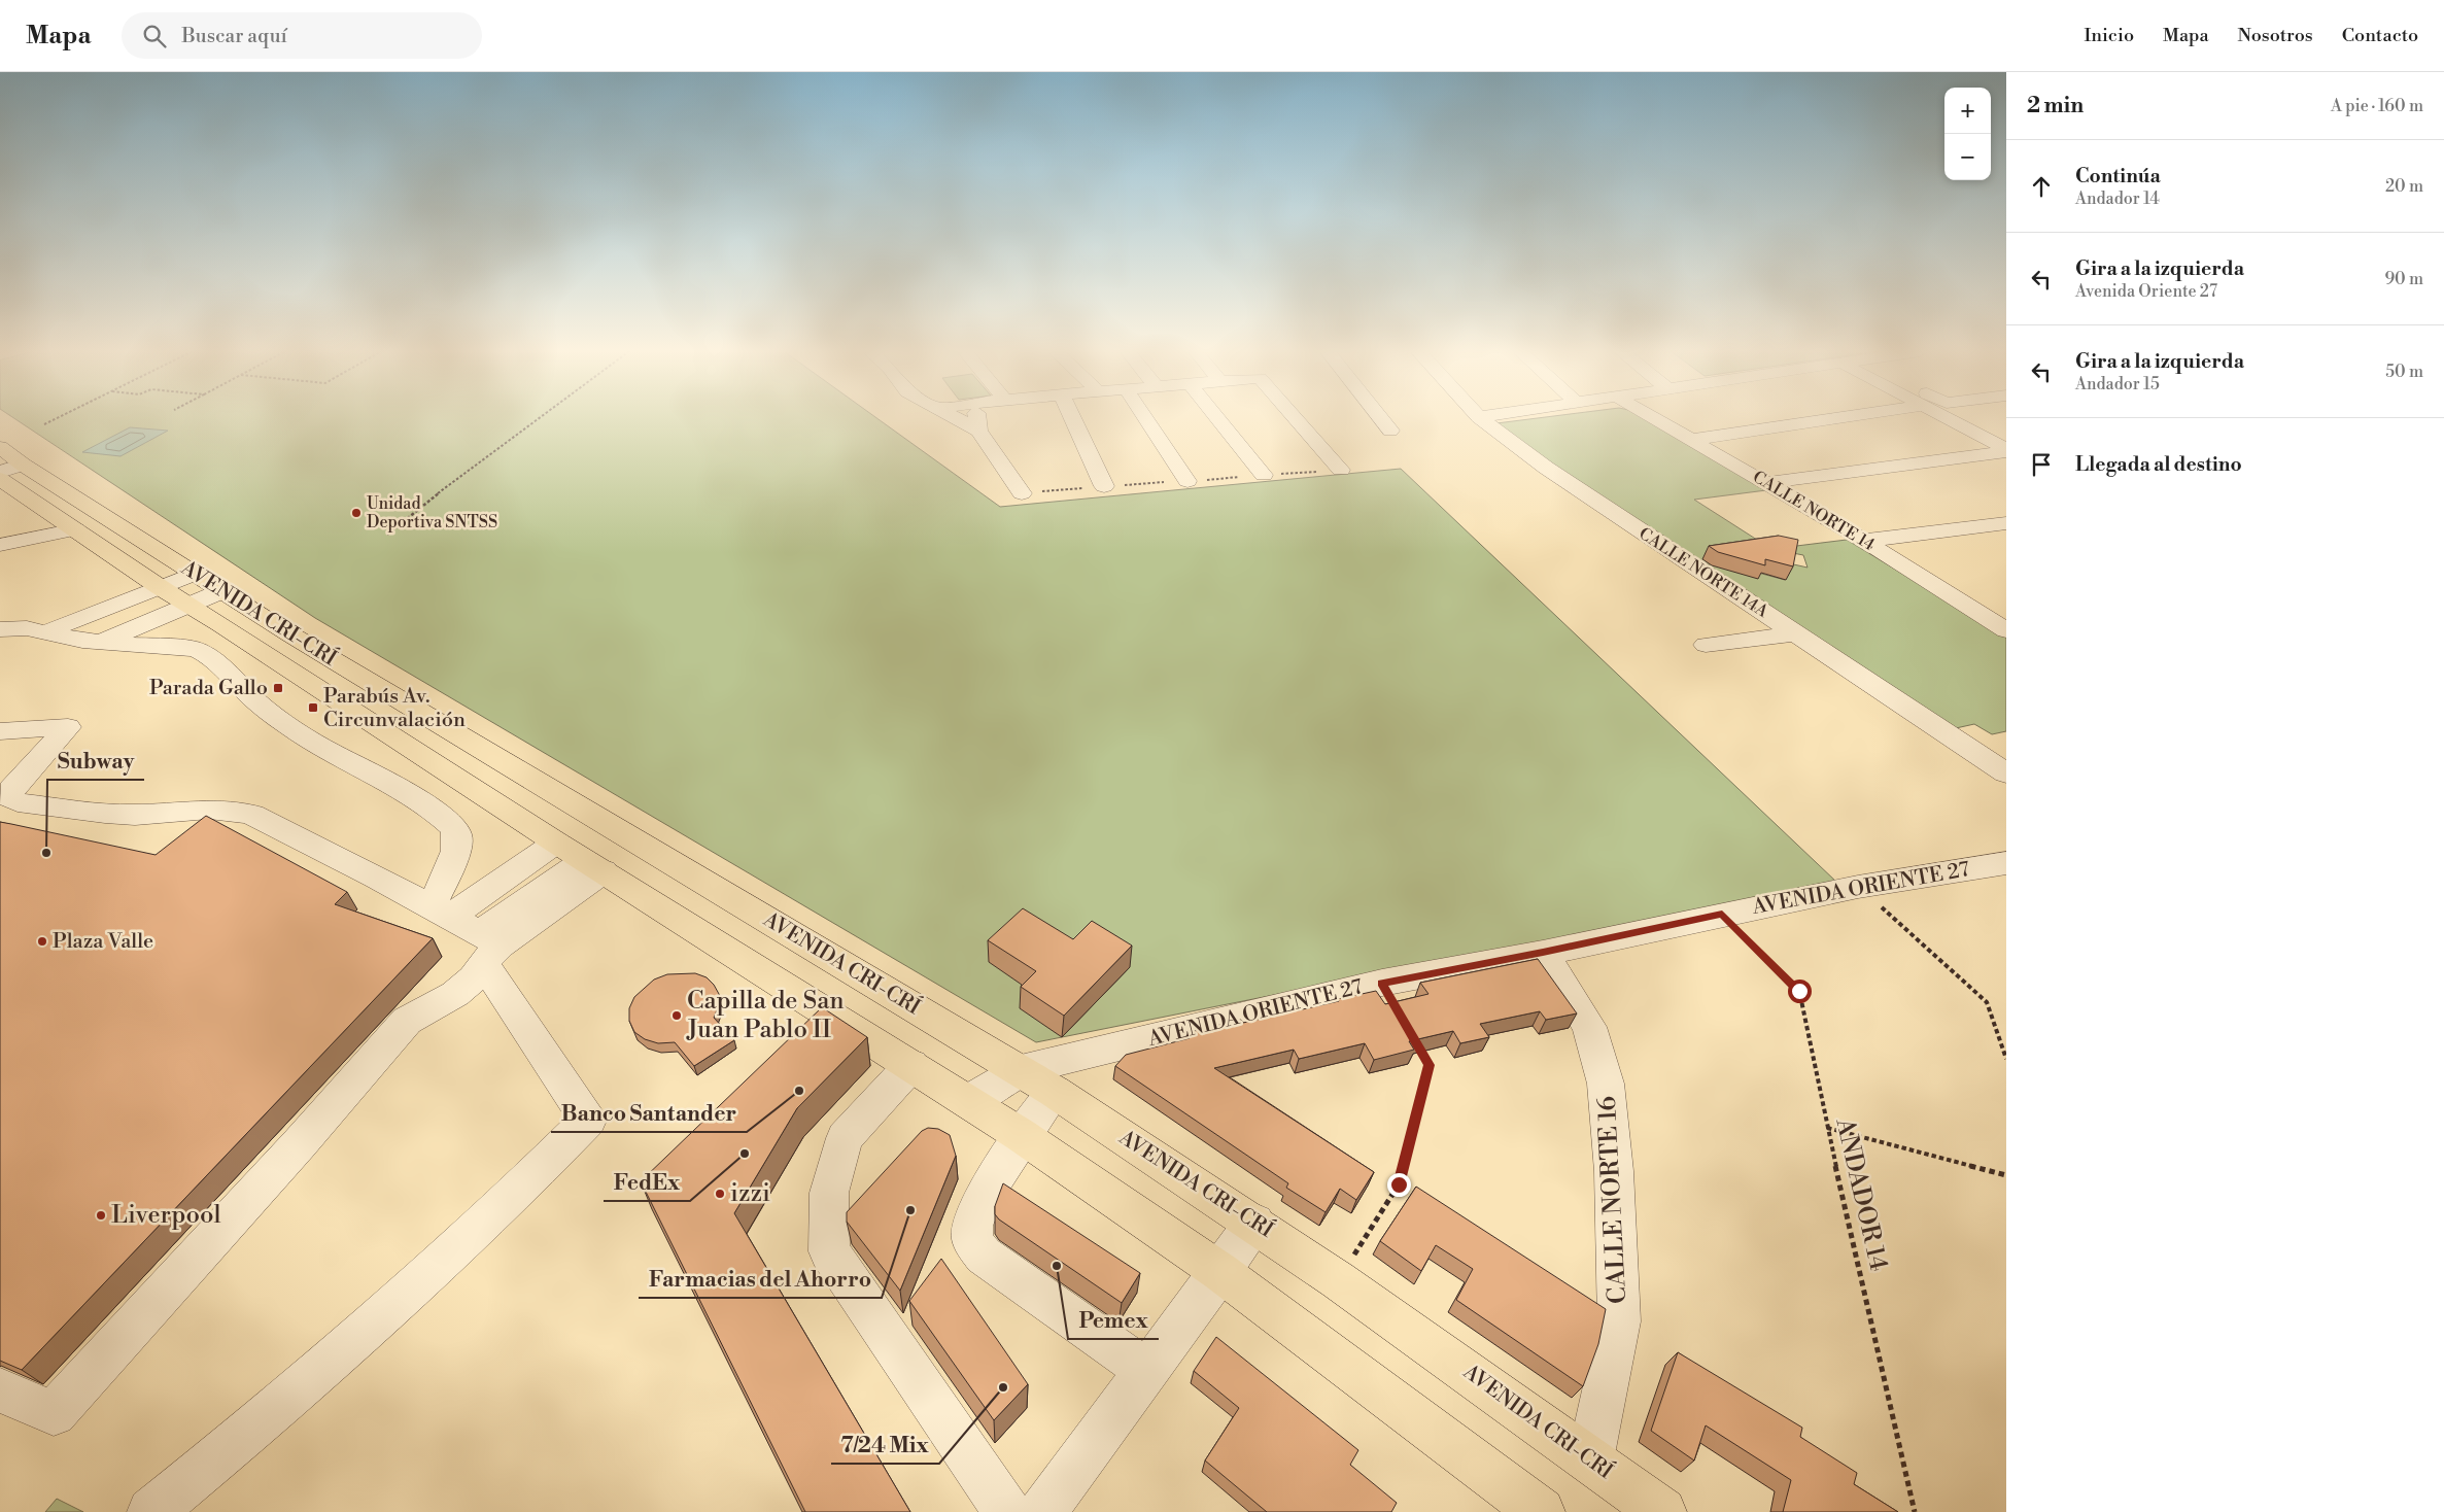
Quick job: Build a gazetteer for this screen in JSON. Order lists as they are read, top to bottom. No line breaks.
{"streets":{"main road":["AVENIDA CRI-CRÍ"],"street":["CALLE NORTE 14","CALLE NORTE 14A","AVENIDA ORIENTE 27","CALLE NORTE 16"],"path":["ANDADOR 14"]},"crossings":[["AVENIDA CRI-CRÍ","AVENIDA ORIENTE 27"],["AVENIDA CRI-CRÍ","CALLE NORTE 16"],["AVENIDA ORIENTE 27","ANDADOR 14"],["AVENIDA ORIENTE 27","CALLE NORTE 16"]],"places":{"other":["Unidad Deportiva SNTSS","Subway","Plaza Valle","Capilla de San Juan Pablo II","Banco Santander","FedEx","izzi","Farmacias del Ahorro","Liverpool","Pemex","7/24 Mix"],"transit":["Parada Gallo","Parabús Av. Circunvalación"]},"page":{"header":"Mapa","search":"Buscar aquí","nav":["Inicio","Mapa","Nosotros","Contacto"],"heading":["2 min","A pie · 160 m"],"map_buttons":["+","−"],"list":[["Continúa","Andador 14","20 m"],["Gira a la izquierda","Avenida Oriente 27","90 m"],["Gira a la izquierda","Andador 15","50 m"],"Llegada al destino"]}}
